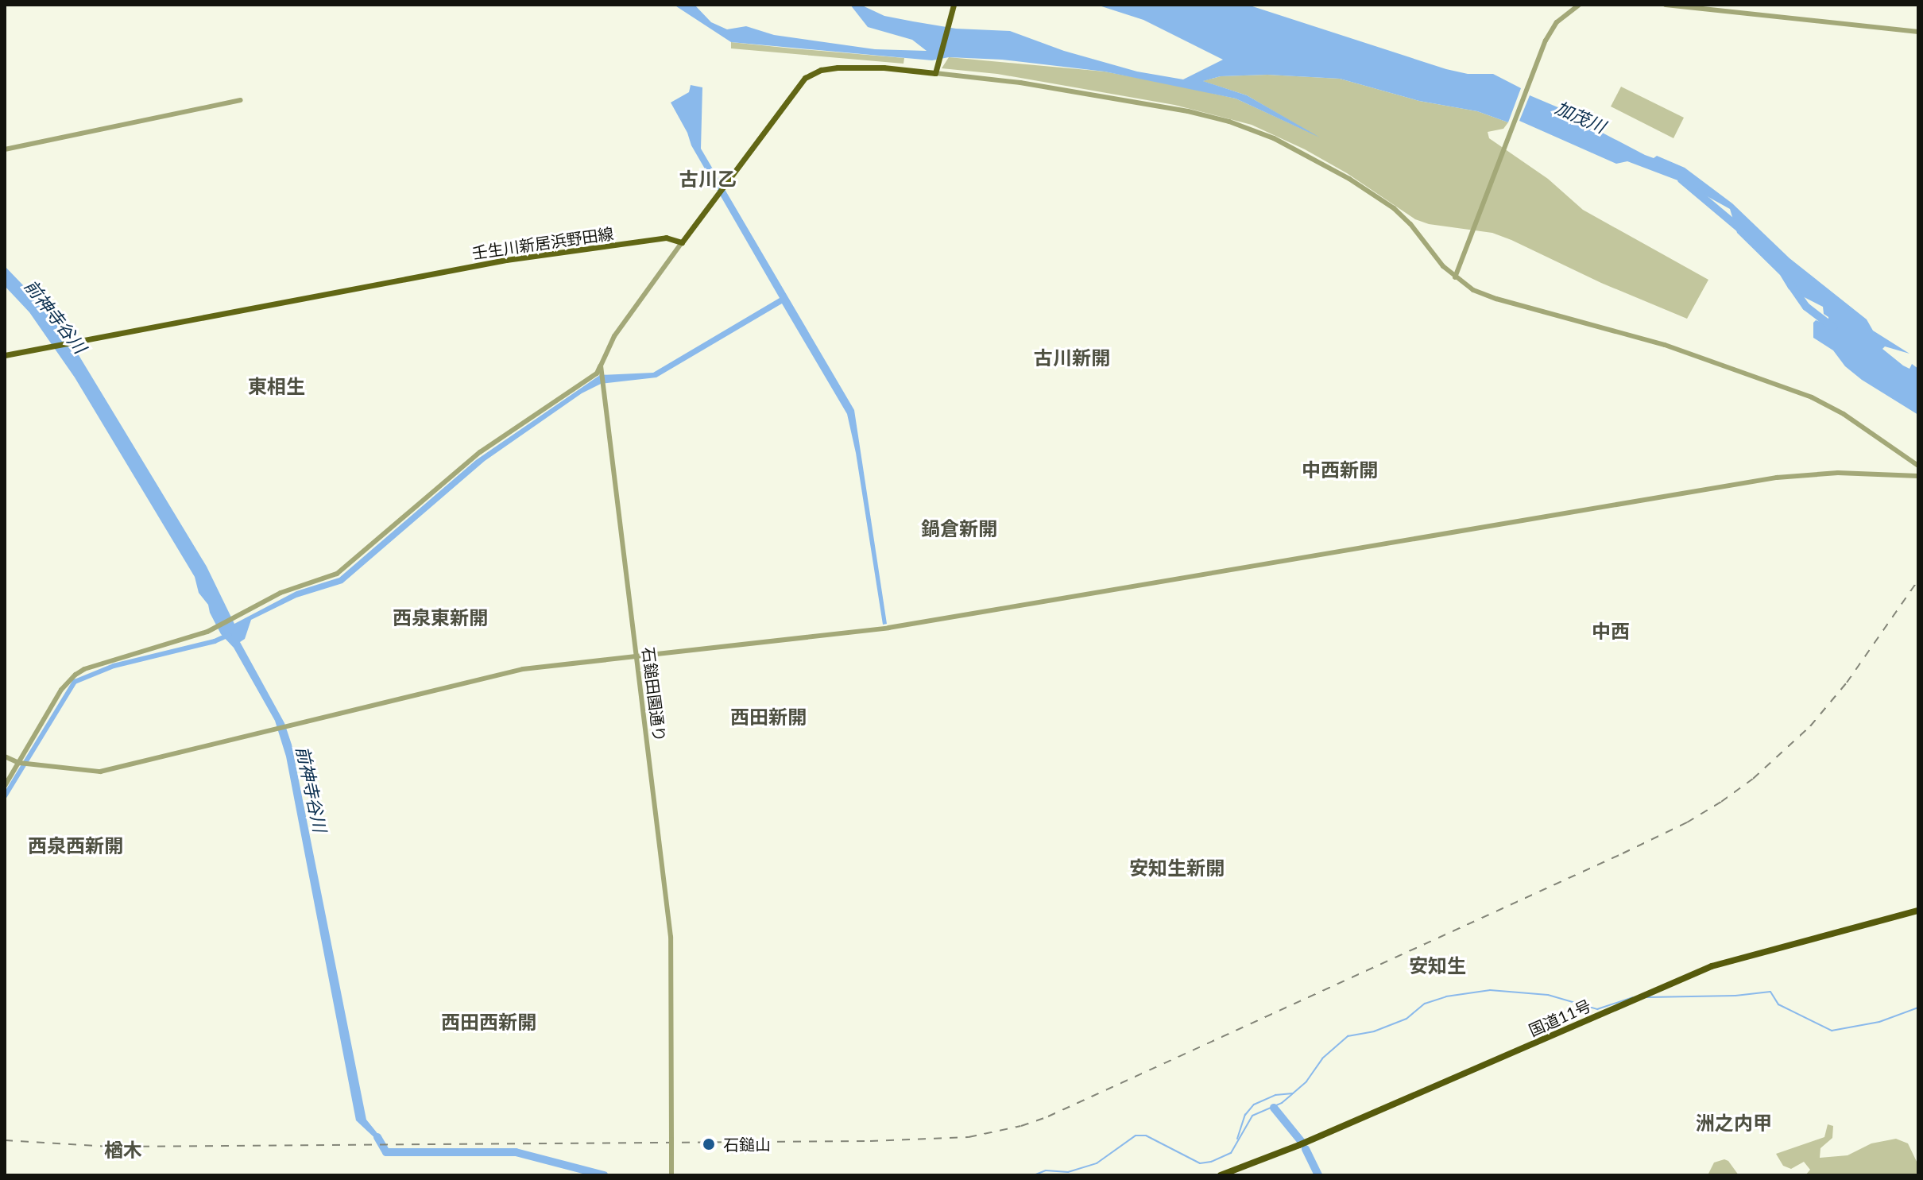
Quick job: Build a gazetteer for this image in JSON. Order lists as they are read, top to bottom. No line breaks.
{"streets":{"highway":["国道11号"],"main road":["壬生川新居浜野田線"],"street":["石鎚田園通り"]},"districts":["古川乙","古川新開","東相生","中西新開","鍋倉新開","西泉東新開","中西","西田新開","西泉西新開","安知生新開","安知生","西田西新開","洲之内甲","楢木"],"water":["加茂川","前神寺谷川"],"places":["石鎚山"]}
